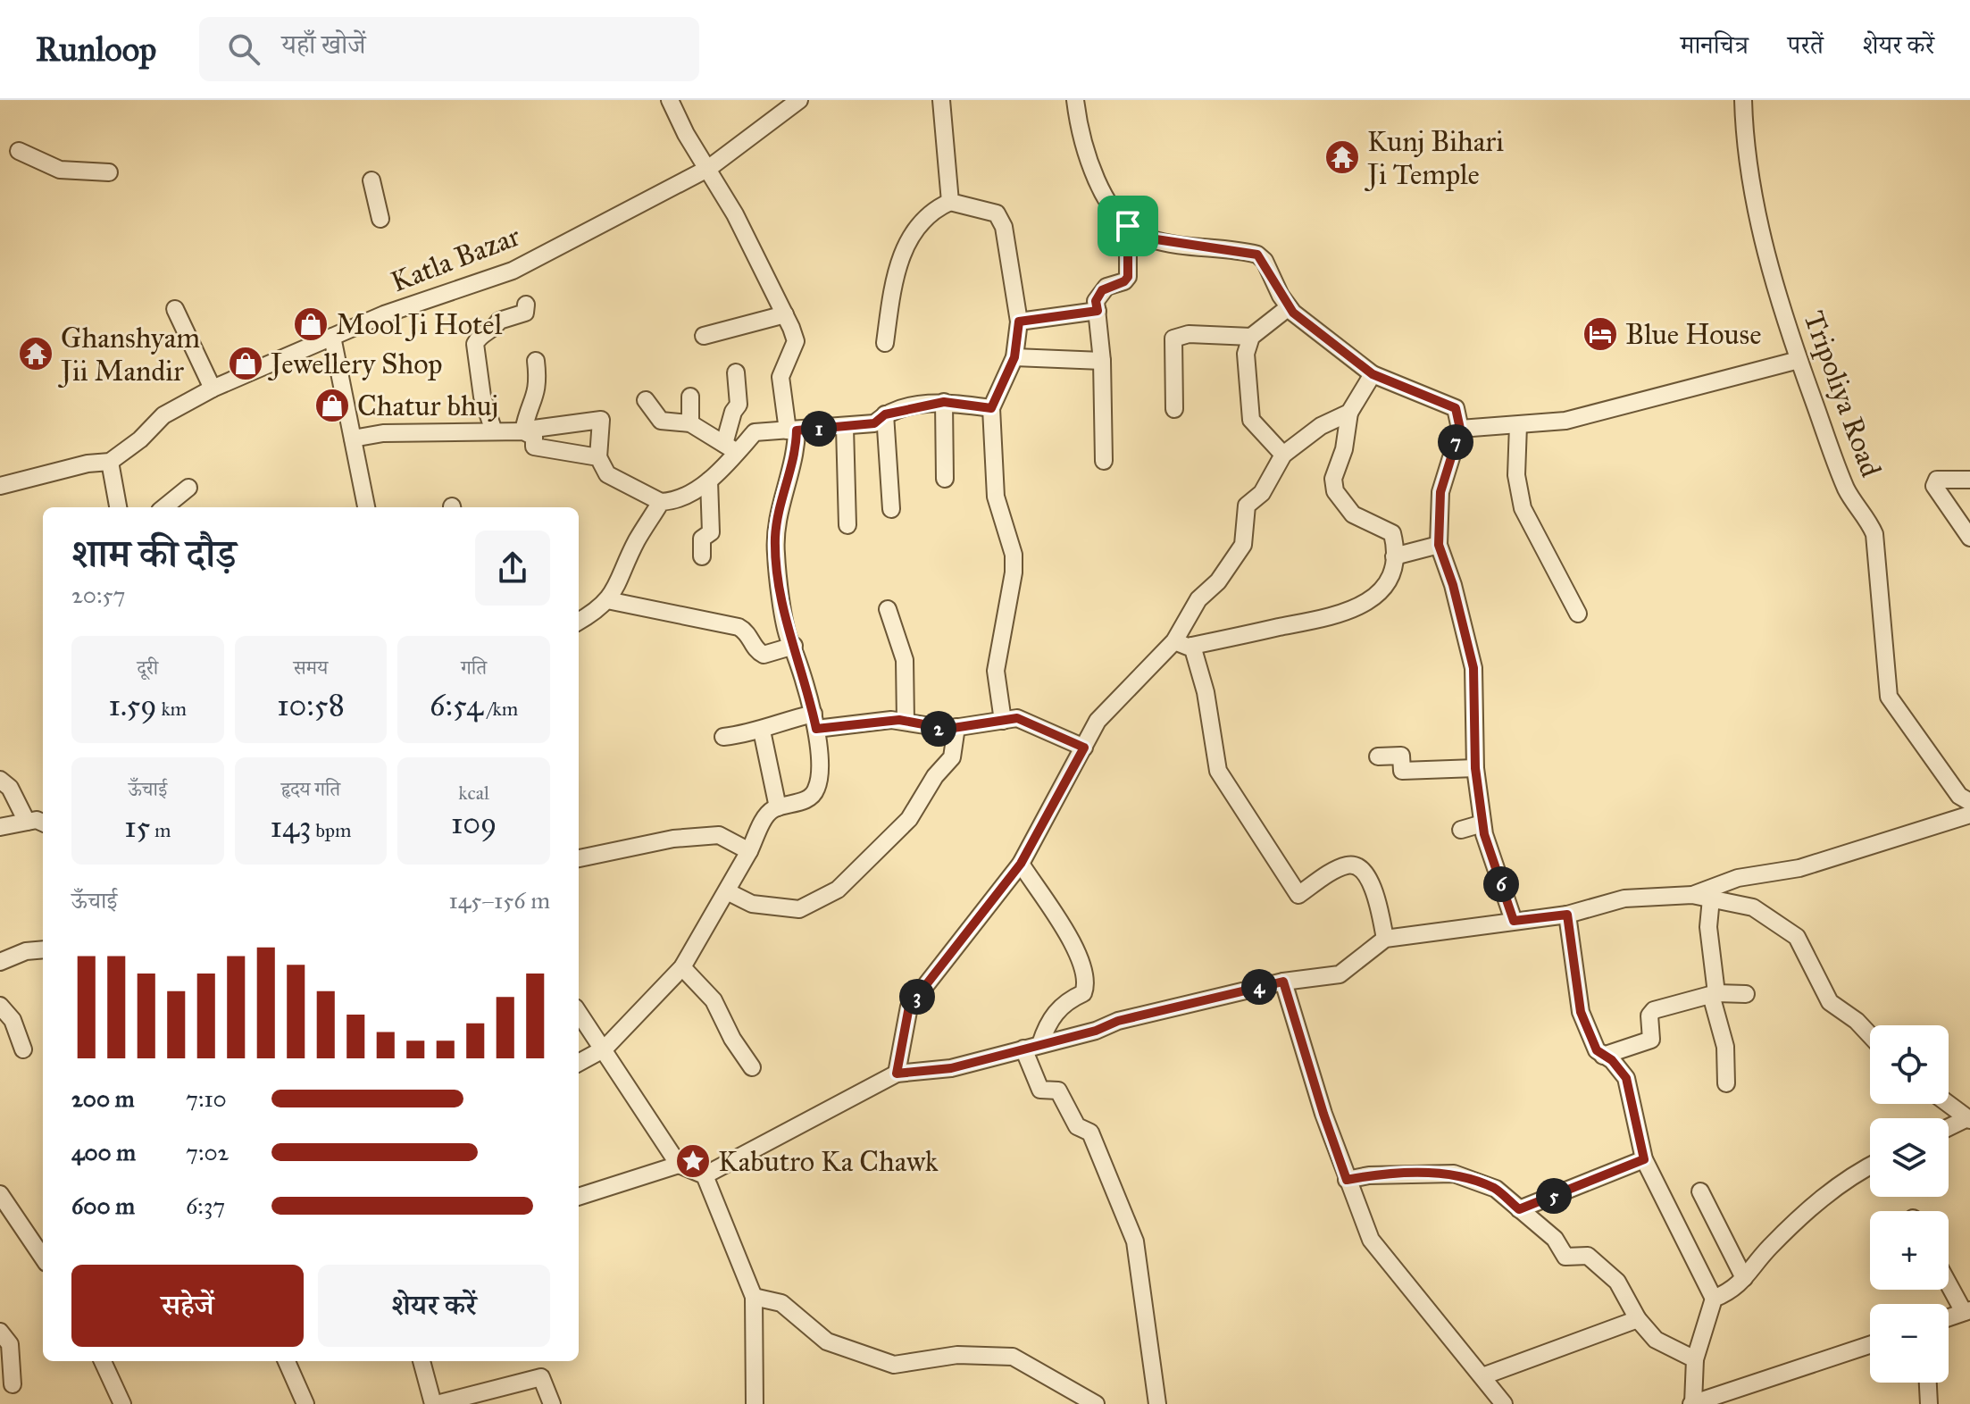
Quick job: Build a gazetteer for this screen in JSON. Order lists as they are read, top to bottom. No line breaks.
{"streets":{"street":["Katla Bazar","Tripoliya Road"]},"places":{"temple":["Kunj Bihari Ji Temple","Ghanshyam Jii Mandir"],"shop":["Mool Ji Hotel","Jewellery Shop","Chatur bhuj"],"hotel":["Blue House"],"place":["Kabutro Ka Chawk"]},"page":{"header":"Runloop","search":"यहाँ खोजें","nav":["मानचित्र","परतें","शेयर करें"],"pins":["1","7","2","6","4","3","5"],"heading":["शाम की दौड़","20:57"],"stats":[["दूरी","1.59 km"],["समय","10:58"],["गति","6:54 /km"],["ऊँचाई","15 m"],["हृदय गति","143 bpm"],["kcal","109"]],"chart":["ऊँचाई","145–156 m"],"map_buttons":["+","−"],"list":[{"name":"200 m","note":"7:10"},{"name":"400 m","note":"7:02"},{"name":"600 m","note":"6:37"}],"buttons":["सहेजें","शेयर करें"]}}
